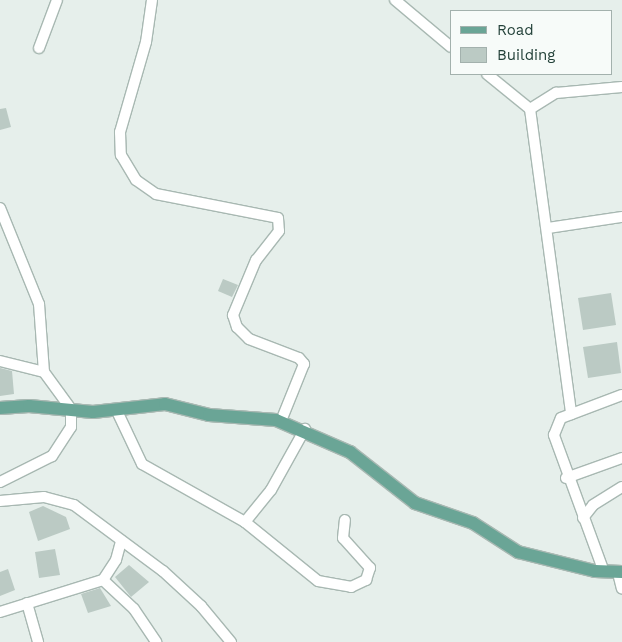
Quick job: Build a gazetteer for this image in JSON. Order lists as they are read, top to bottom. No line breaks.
{"legend":["Road","Building"]}
